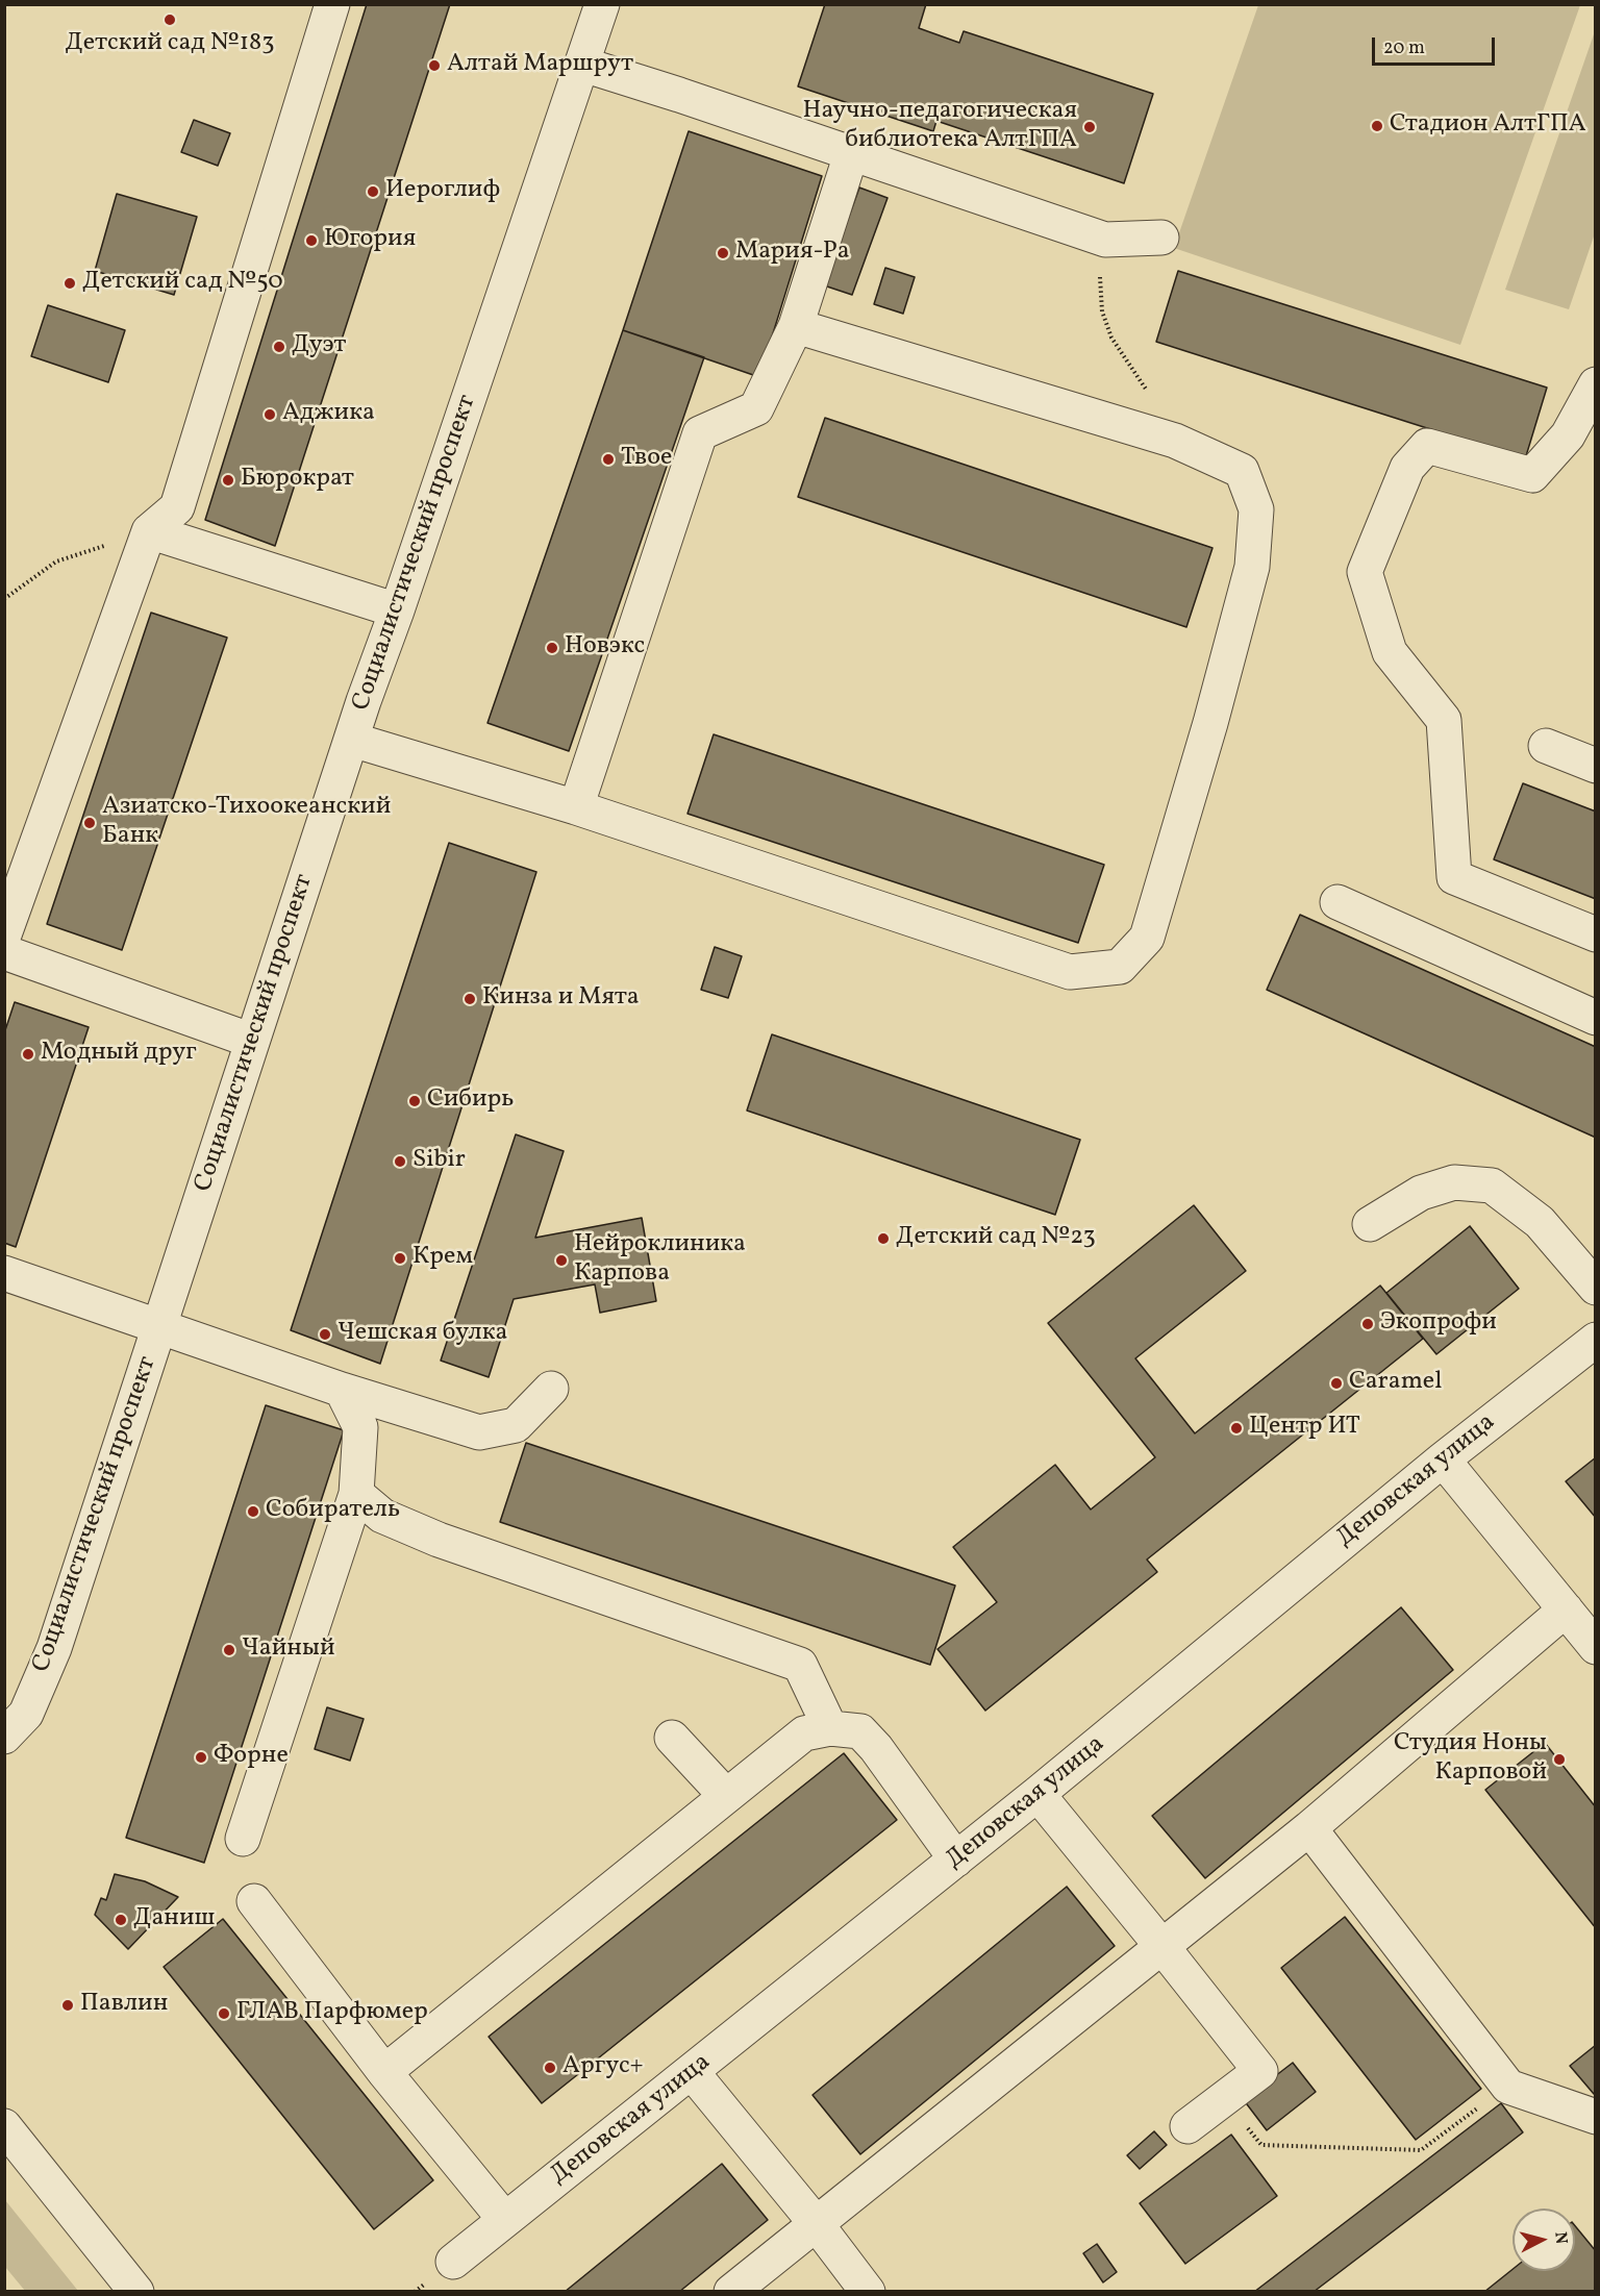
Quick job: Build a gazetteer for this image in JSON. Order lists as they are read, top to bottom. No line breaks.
{"streets":{"street":["Социалистический проспект","Деповская улица"]},"places":["Детский сад №183","Алтай Маршрут","Стадион АлтГПА","Научно-педагогическая библиотека АлтГПА","Иероглиф","Югория","Мария-Ра","Детский сад №50","Дуэт","Аджика","Твое","Бюрократ","Новэкс","Азиатско-Тихоокеанский Банк","Кинза и Мята","Модный друг","Сибирь","Sibir","Детский сад №23","Крем","Нейроклиника Карпова","Экопрофи","Чешская булка","Caramel","Центр ИТ","Собиратель","Чайный","Форне","Студия Ноны Карповой","Даниш","Павлин","ГЛАВ Парфюмер","Аргус+"],"scale_bar":"20 m","north":"right"}
